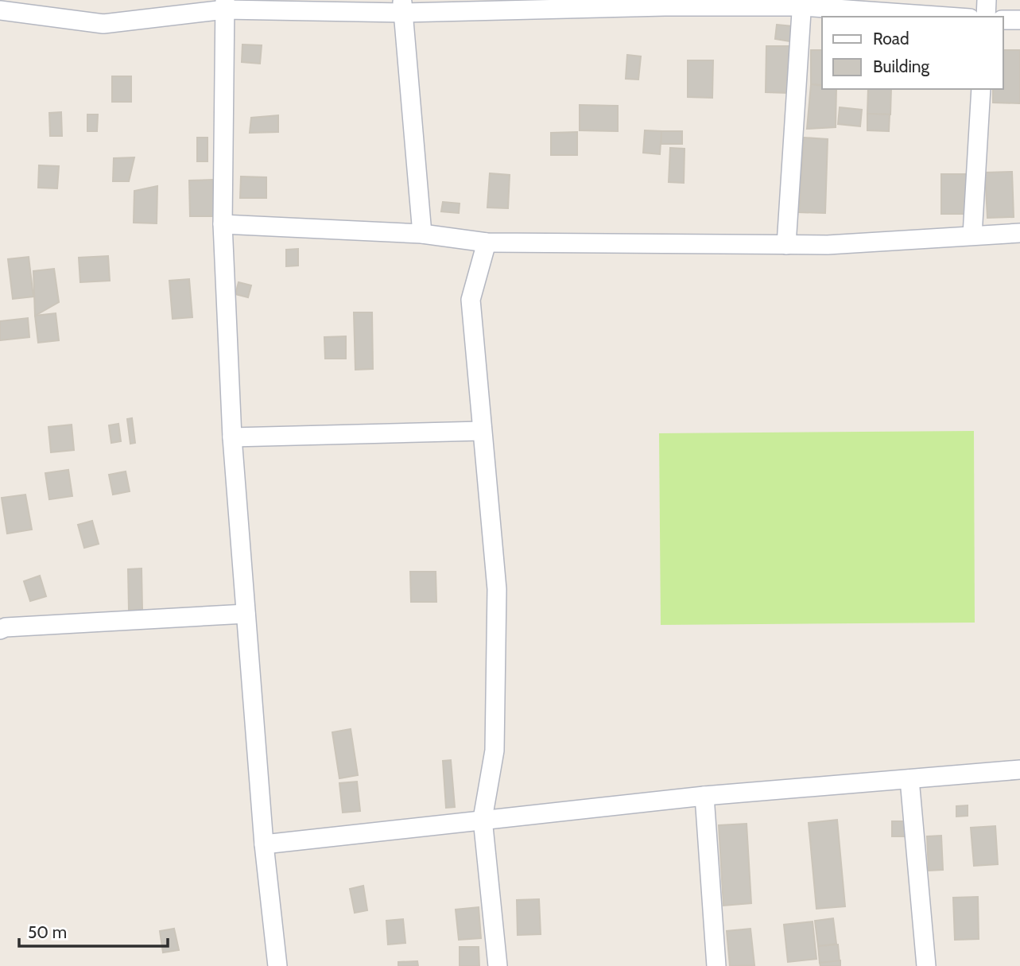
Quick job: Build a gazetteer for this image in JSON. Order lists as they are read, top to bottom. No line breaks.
{"legend":["Road","Building"],"scale_bar":"50 m"}
